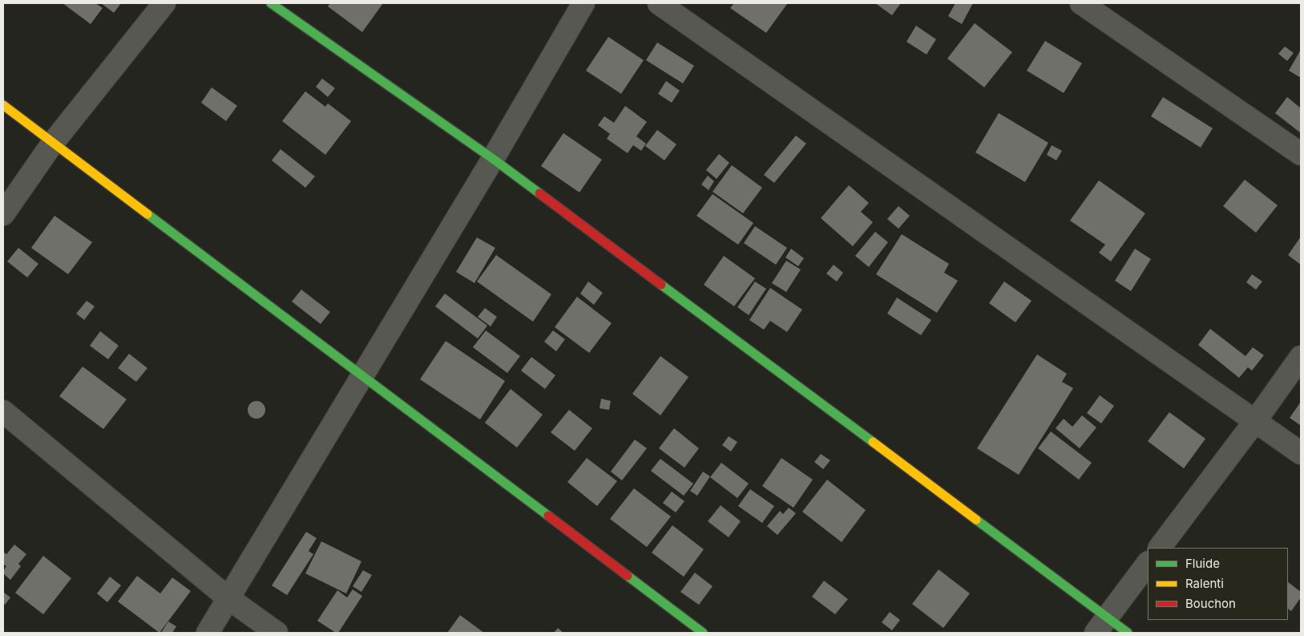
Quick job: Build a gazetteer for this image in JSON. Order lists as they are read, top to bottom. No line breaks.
{"legend":["Fluide","Ralenti","Bouchon"]}
